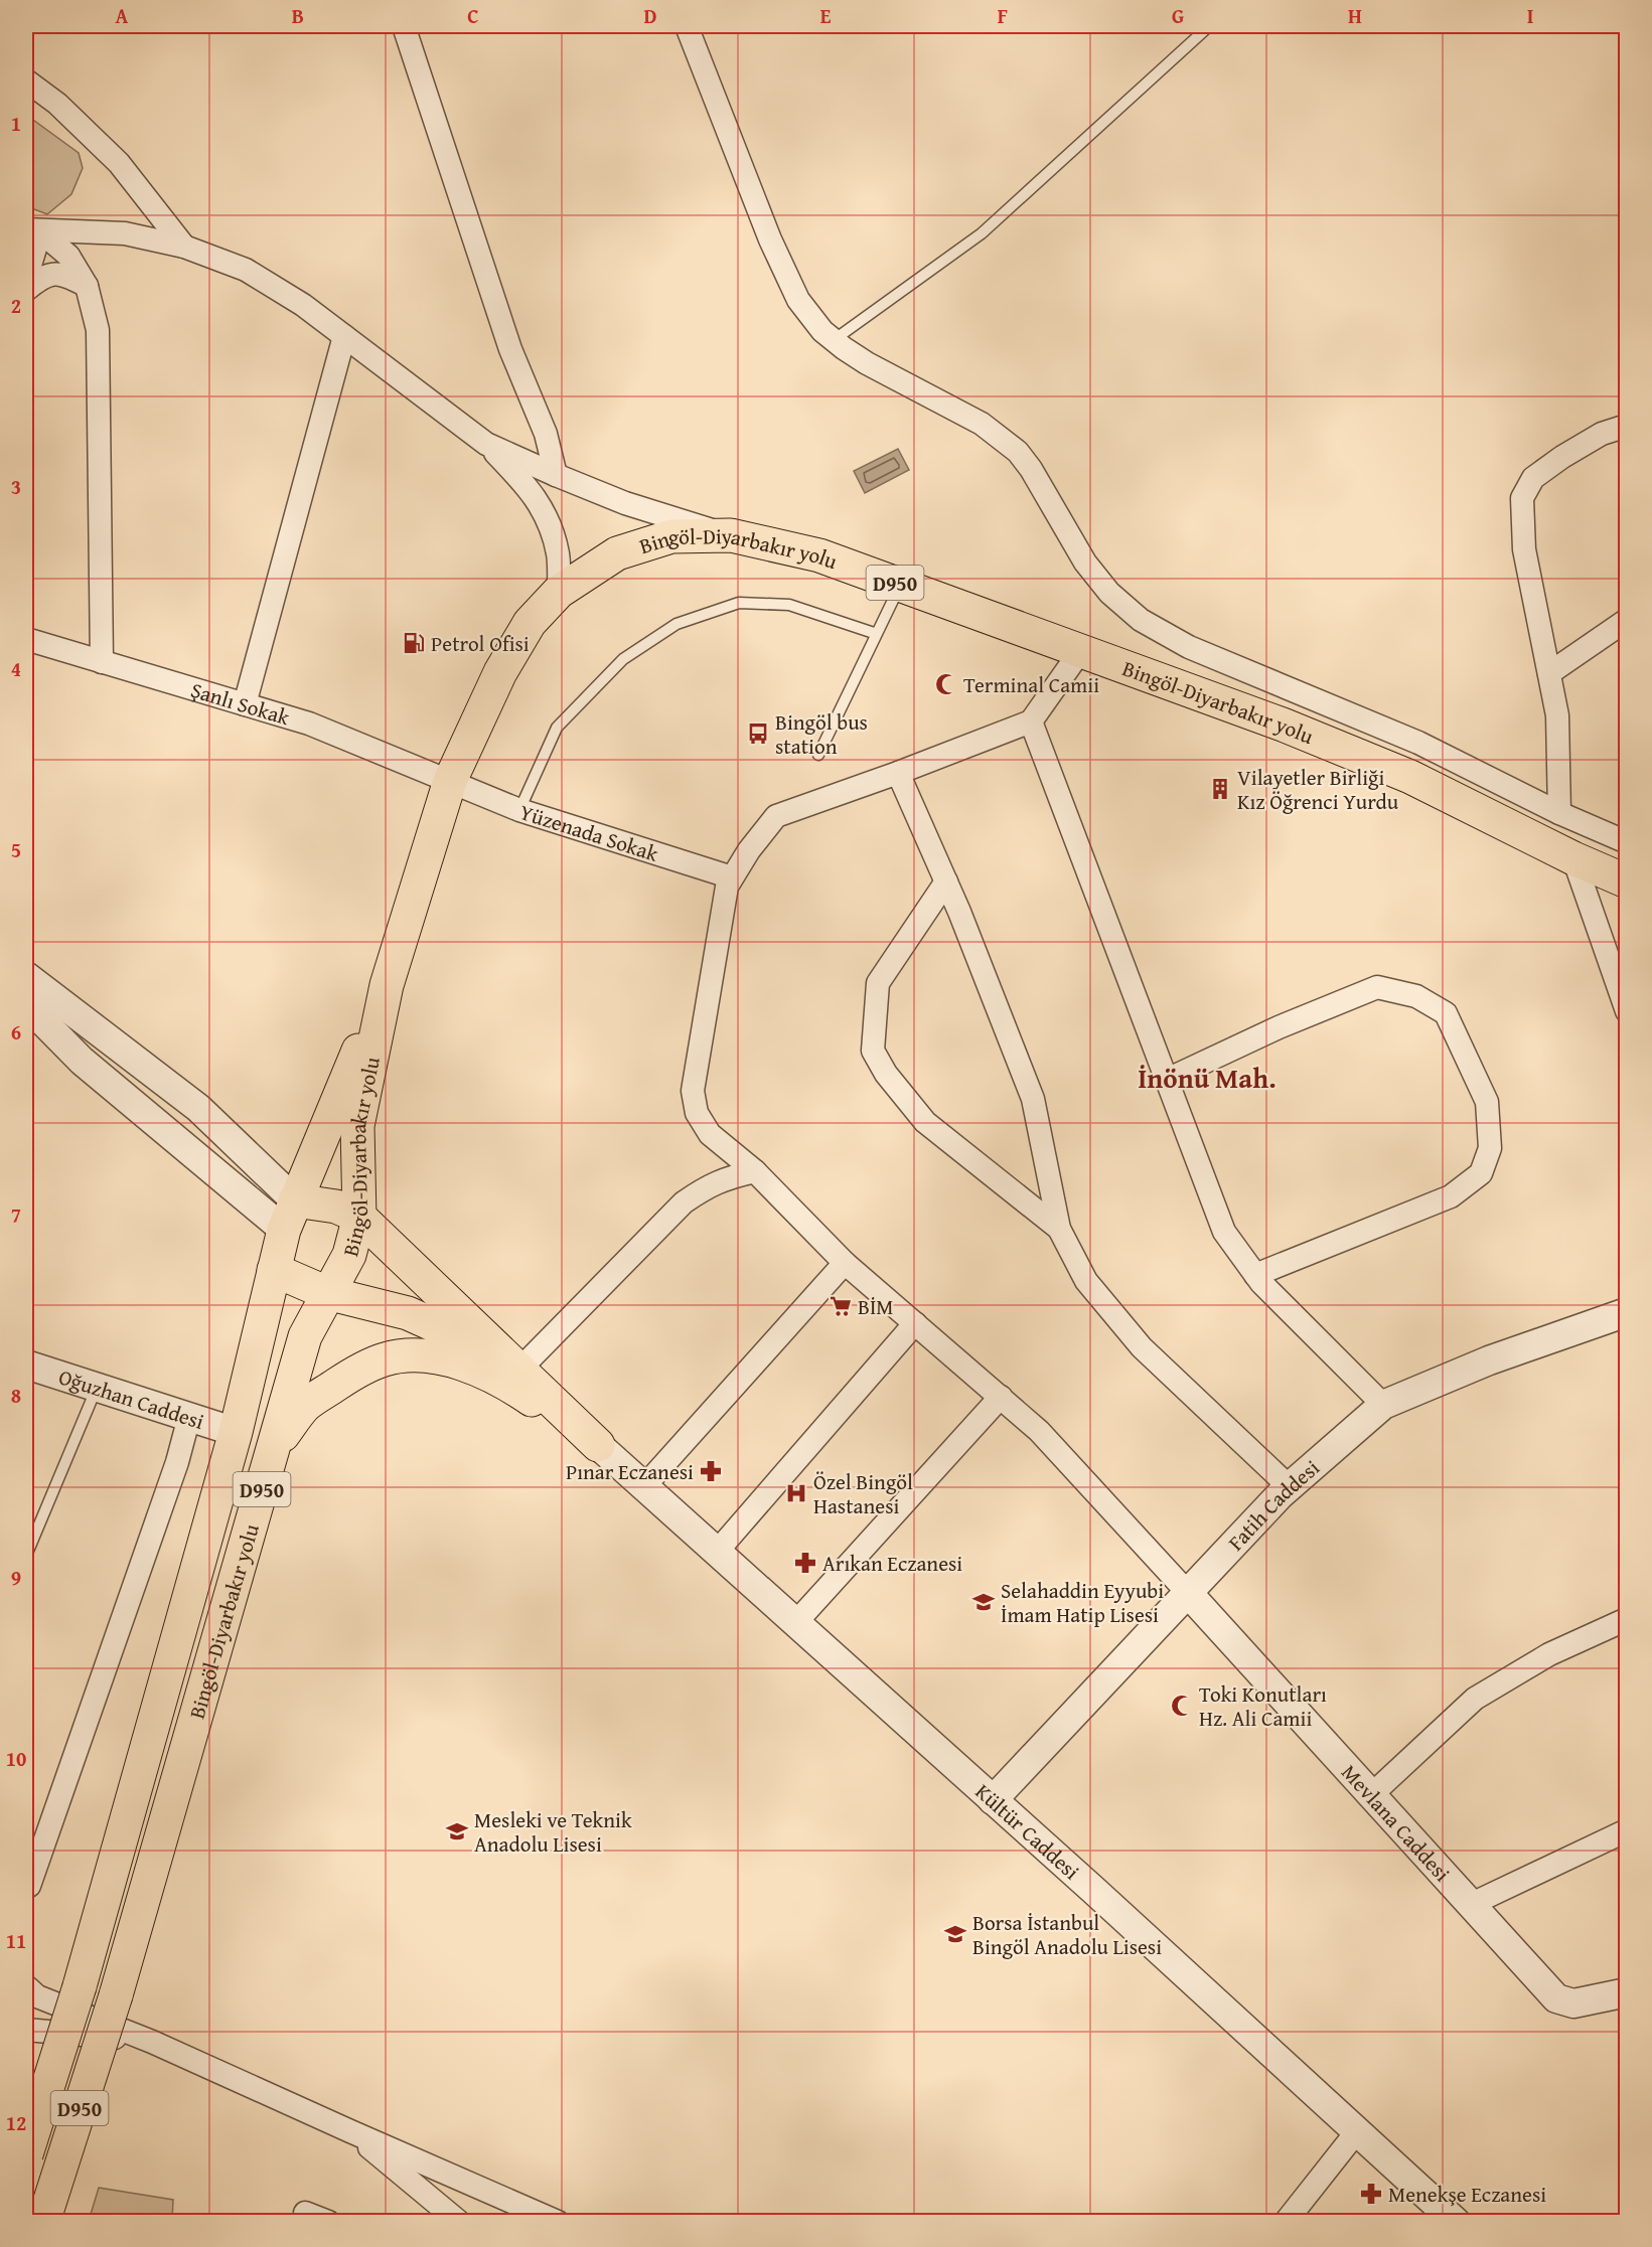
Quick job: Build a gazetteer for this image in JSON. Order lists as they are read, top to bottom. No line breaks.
{"streets":{"main road":["Bingöl-Diyarbakır yolu","D950"],"street":["Şanlı Sokak","Yüzenada Sokak","Oğuzhan Caddesi","Fatih Caddesi","Mevlana Caddesi","Kültür Caddesi"]},"crossings":[["Bingöl-Diyarbakır yolu","Şanlı Sokak"],["Bingöl-Diyarbakır yolu","Yüzenada Sokak"],["Bingöl-Diyarbakır yolu","Oğuzhan Caddesi"],["Şanlı Sokak","Yüzenada Sokak"],["Fatih Caddesi","Mevlana Caddesi"],["Fatih Caddesi","Kültür Caddesi"]],"districts":["İnönü Mah."],"places":{"fuel station":["Petrol Ofisi"],"mosque":["Terminal Camii","Toki Konutları Hz. Ali Camii"],"bus stop":["Bingöl bus station"],"building":["Vilayetler Birliği Kız Öğrenci Yurdu"],"supermarket":["BİM"],"pharmacy":["Pınar Eczanesi","Arıkan Eczanesi","Menekşe Eczanesi"],"hospital":["Özel Bingöl Hastanesi"],"school or university":["Selahaddin Eyyubi İmam Hatip Lisesi","Mesleki ve Teknik Anadolu Lisesi","Borsa İstanbul Bingöl Anadolu Lisesi"]},"grid":{"columns":["A","B","C","D","E","F","G","H","I"],"rows":["1","2","3","4","5","6","7","8","9","10","11","12"]}}
